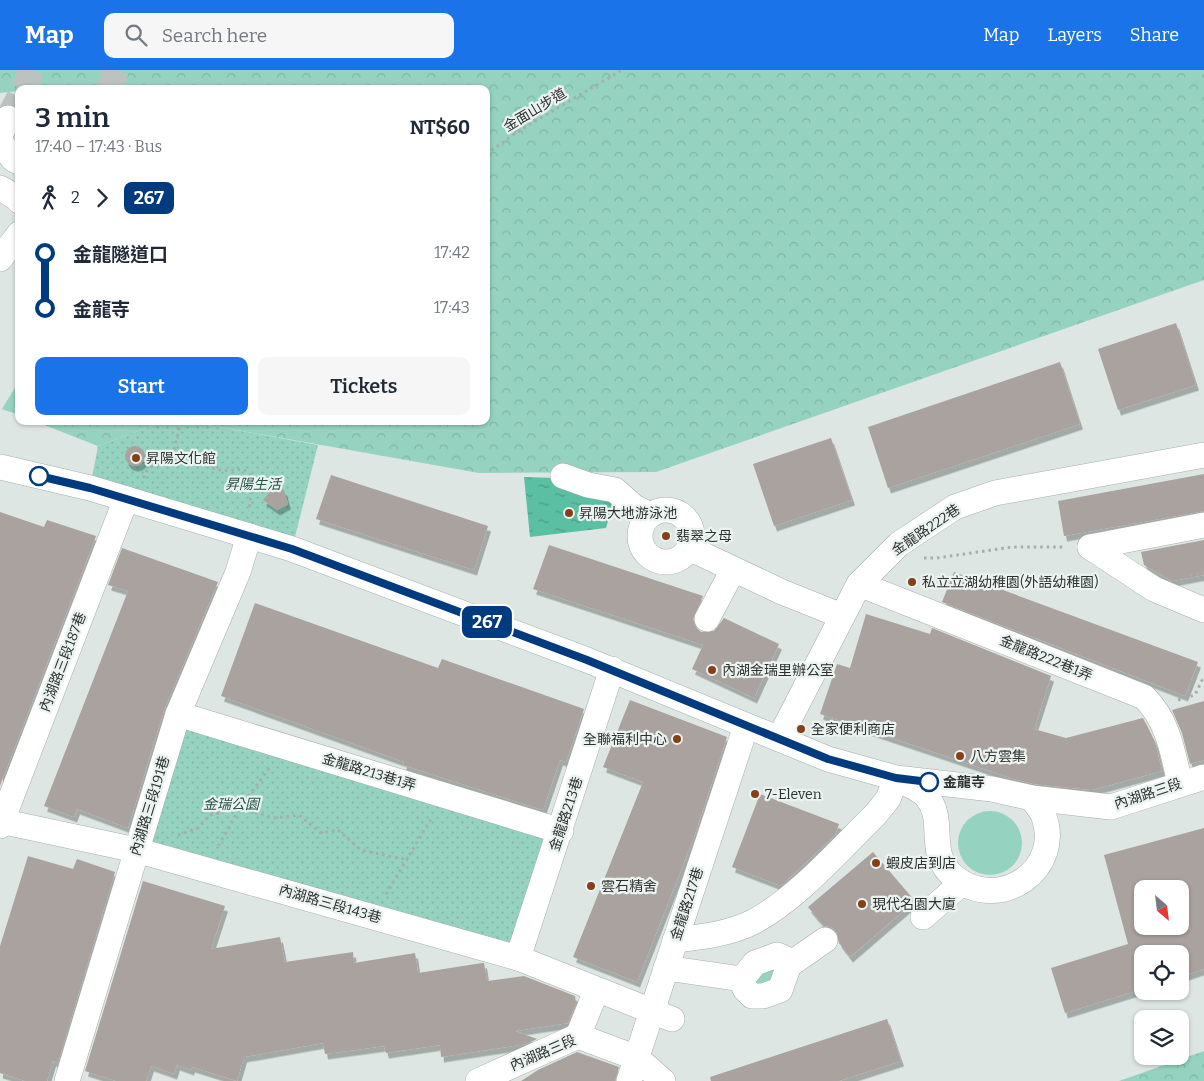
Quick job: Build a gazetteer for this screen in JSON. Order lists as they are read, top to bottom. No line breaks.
{"streets":{"street":["金龍路222巷","金龍路222巷1弄","內湖路三段187巷","金龍路213巷1弄","內湖路三段","內湖路三段191巷","金龍路213巷","內湖路三段143巷","金龍路217巷"],"path":["金面山步道"]},"crossings":[["金龍路222巷","金龍路222巷1弄"],["金龍路222巷1弄","內湖路三段"],["內湖路三段187巷","內湖路三段143巷"],["金龍路213巷1弄","內湖路三段191巷"],["金龍路213巷1弄","金龍路213巷"],["內湖路三段","金龍路217巷"],["內湖路三段191巷","內湖路三段143巷"],["金龍路213巷","內湖路三段143巷"],["內湖路三段143巷","金龍路217巷"]],"parks":["昇陽生活","金瑞公園"],"places":["昇陽文化館","昇陽大地游泳池","翡翠之母","私立立湖幼稚園(外語幼稚園)","內湖金瑞里辦公室","全家便利商店","全聯福利中心","八方雲集","金龍寺","7-Eleven","蝦皮店到店","雲石精舍","現代名園大廈"],"lines":["bus line 267"],"north":"bottom right","page":{"header":"Map","search":"Search here","nav":["Map","Layers","Share"],"on_map":"267","heading":["3 min","17:40 – 17:43 · Bus","NT$60"],"legs":["2","267"],"list":[{"name":"金龍隧道口","value":"17:42"},{"name":"金龍寺","value":"17:43"}],"buttons":["Start","Tickets"]}}
